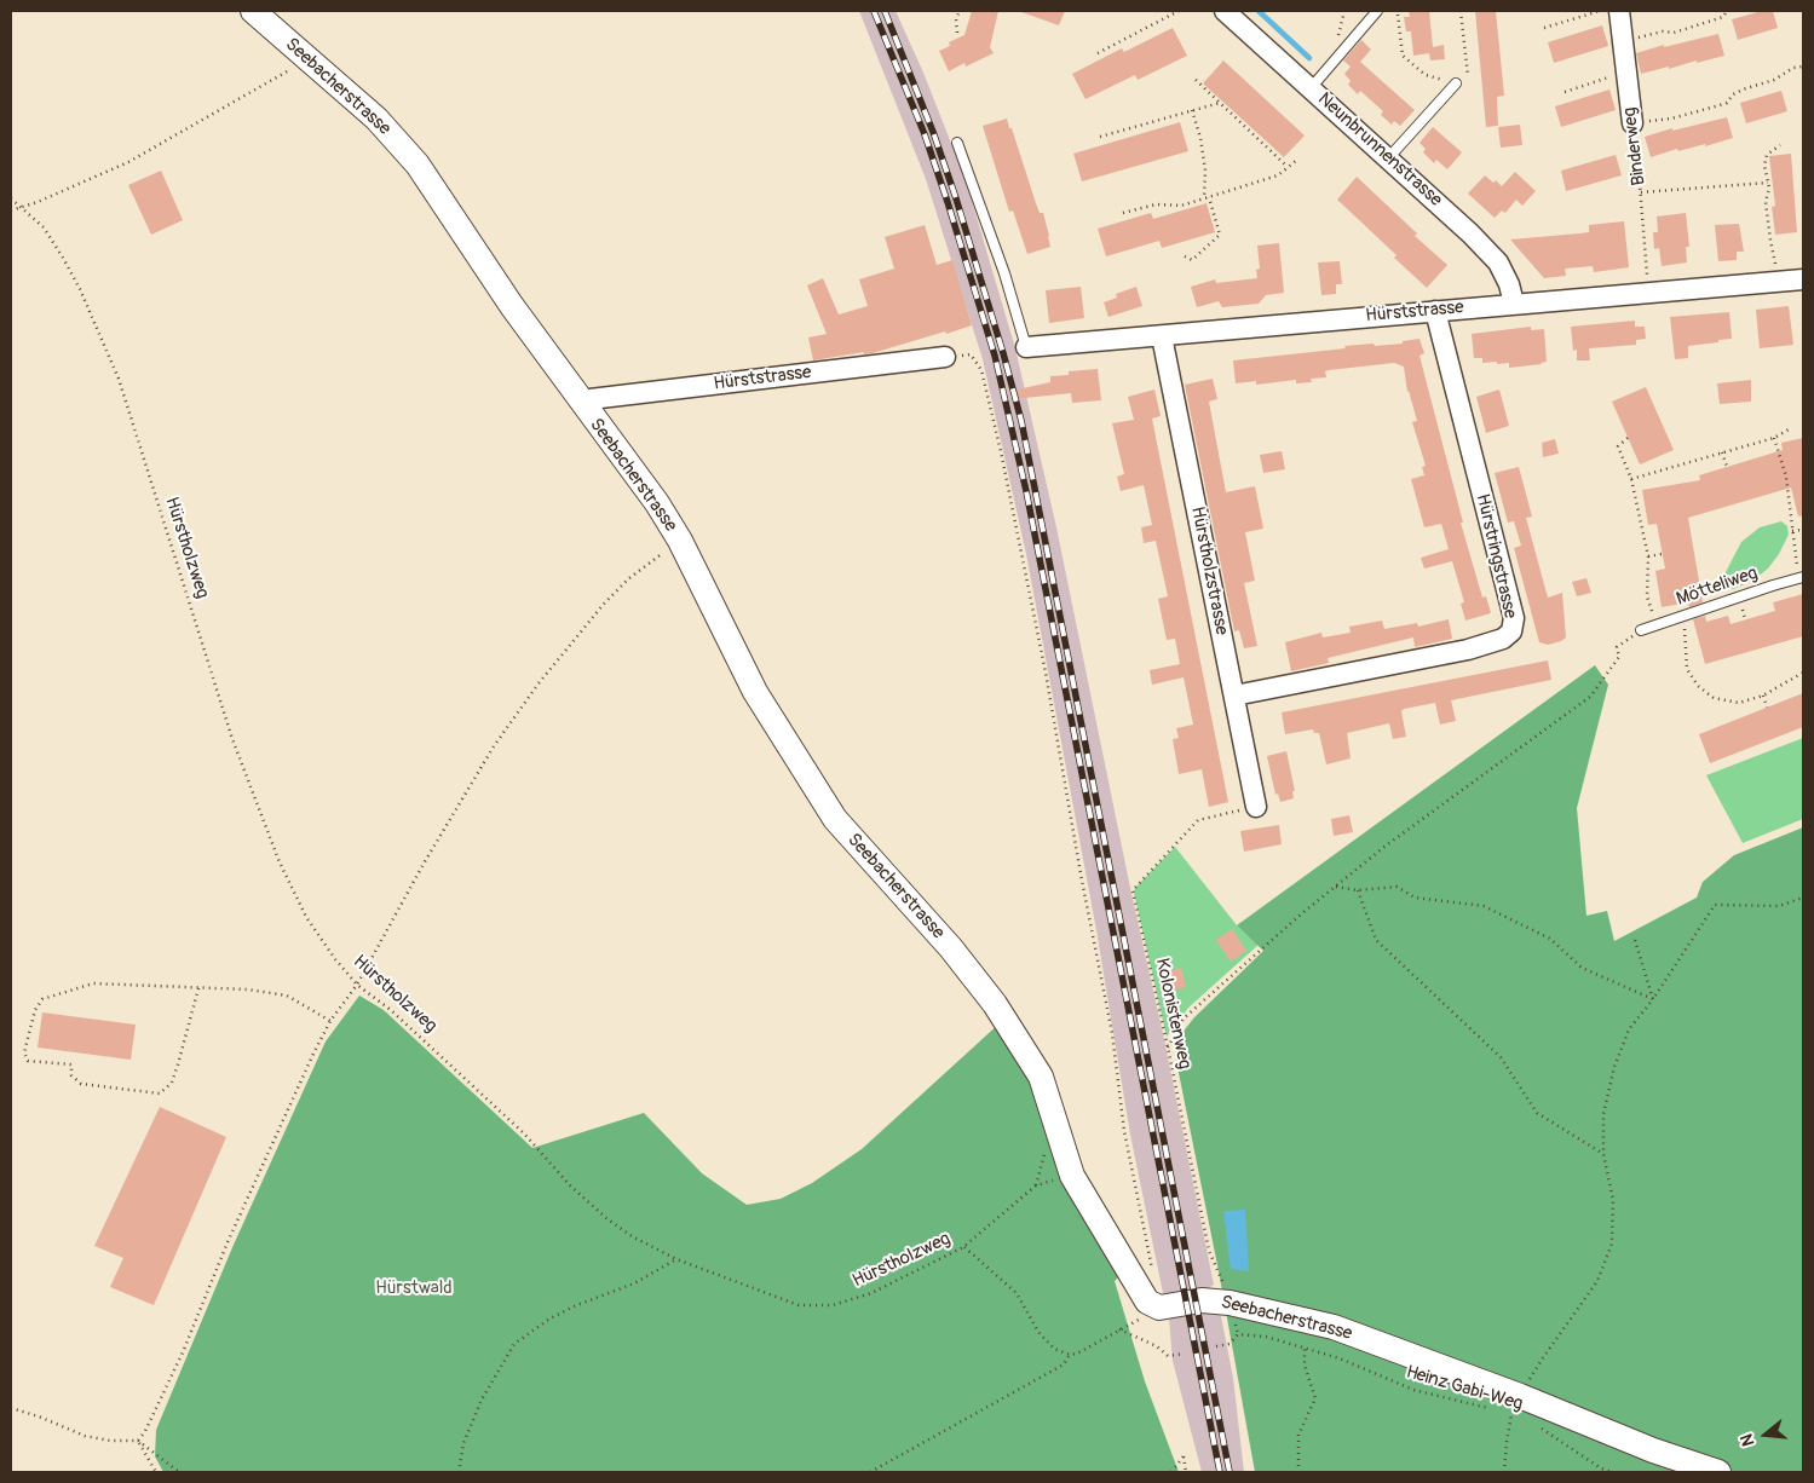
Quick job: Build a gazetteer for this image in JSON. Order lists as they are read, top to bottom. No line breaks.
{"streets":{"street":["Seebacherstrasse","Binderweg","Neunbrunnenstrasse","Hürststrasse","Hürstringstrasse","Hürstholzstrasse"],"lane":["Mötteliweg"],"path":["Hürstholzweg","Kolonistenweg","Heinz Gabi-Weg"]},"crossings":[["Seebacherstrasse","Hürststrasse"],["Seebacherstrasse","Hürstholzweg"],["Neunbrunnenstrasse","Hürststrasse"],["Hürststrasse","Hürstringstrasse"],["Hürststrasse","Hürstholzstrasse"],["Hürstringstrasse","Hürstholzstrasse"],["Hürstholzstrasse","Kolonistenweg"]],"parks":["Hürstwald"],"north":"left"}
